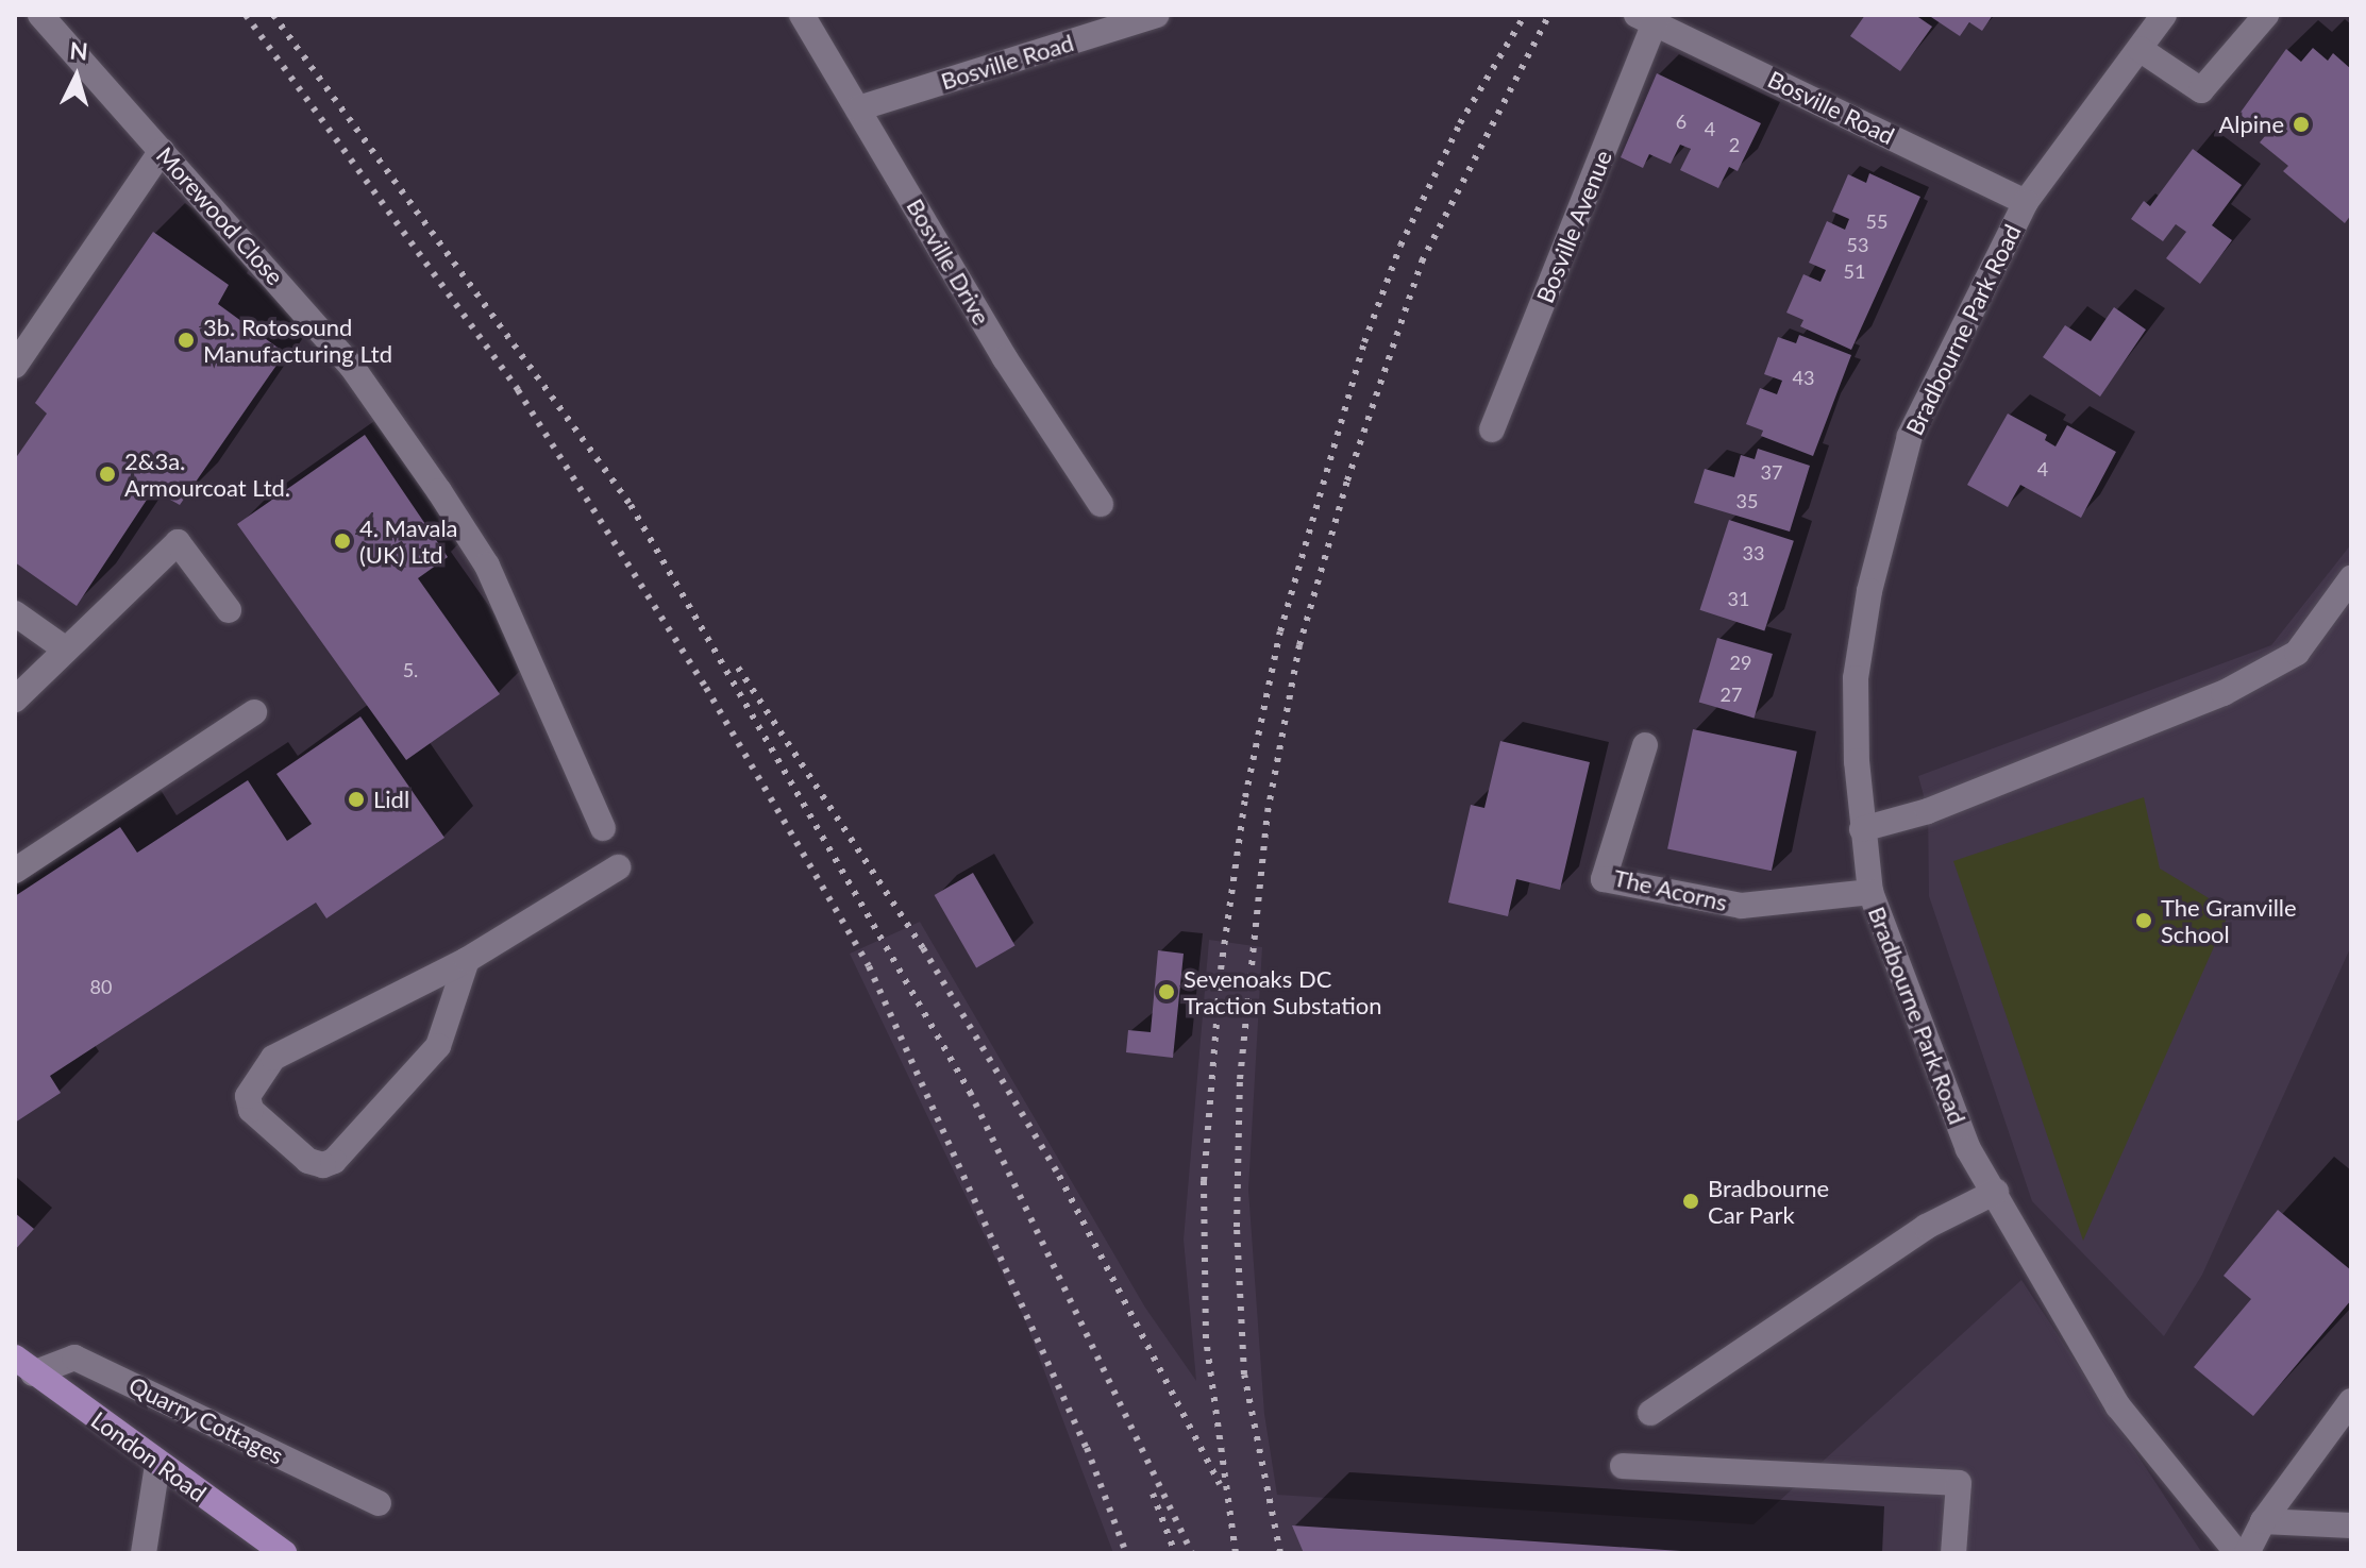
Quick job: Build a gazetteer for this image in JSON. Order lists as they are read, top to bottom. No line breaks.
{"streets":{"main road":["London Road"],"street":["Bosville Road","Morewood Close","Bosville Avenue","Bosville Drive","Bradbourne Park Road","The Acorns","Quarry Cottages"]},"crossings":[["Bosville Road","Bosville Avenue"],["Bosville Road","Bosville Drive"],["Bosville Road","Bradbourne Park Road"],["Bradbourne Park Road","The Acorns"],["Quarry Cottages","London Road"]],"places":["Alpine","3b. Rotosound Manufacturing Ltd","2&3a. Armourcoat Ltd.","4. Mavala (UK) Ltd","Lidl","The Granville School","Sevenoaks DC Traction Substation","Bradbourne Car Park"],"house_numbers":["6","4","2","55","53","51","43","4","37","35","33","31","29","5.","27","80"],"north":"top"}
